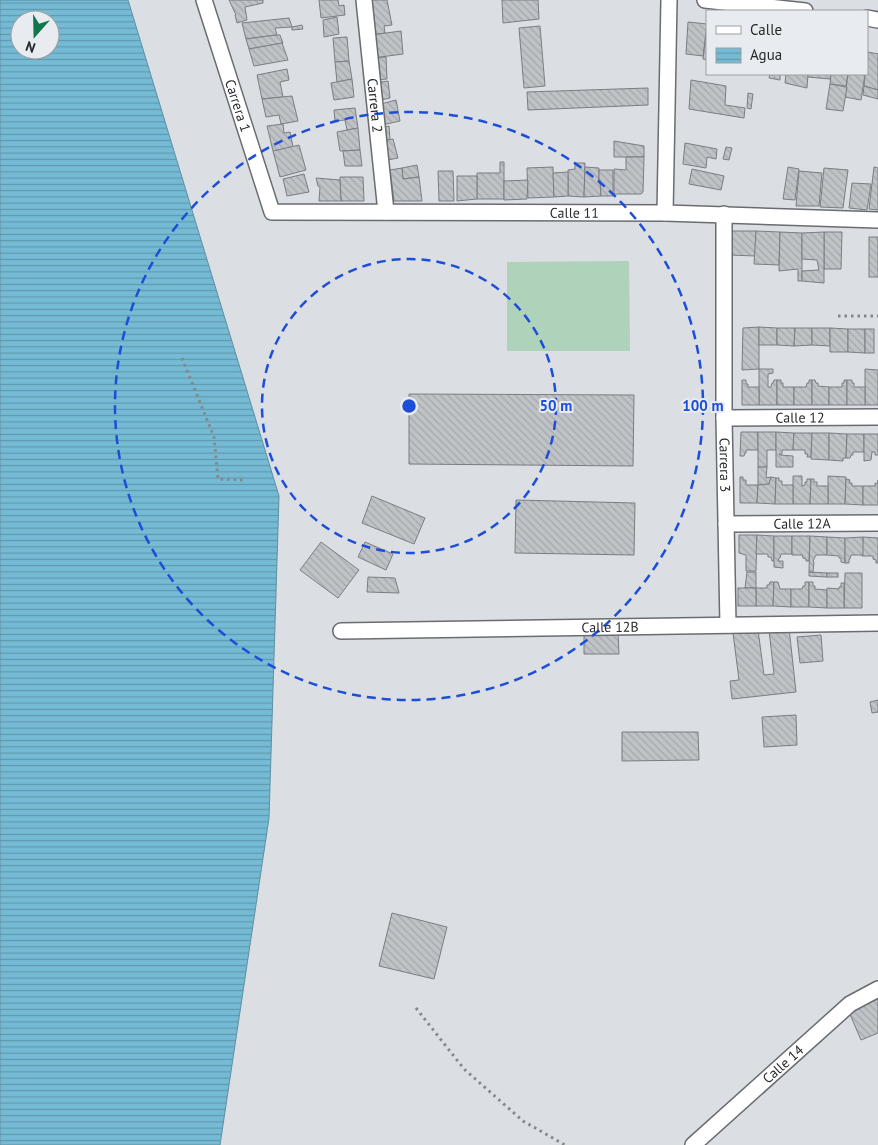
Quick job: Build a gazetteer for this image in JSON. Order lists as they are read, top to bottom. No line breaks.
{"streets":{"street":["Carrera 1","Carrera 2","Calle 11","Calle 12","Carrera 3","Calle 12A","Calle 12B","Calle 14"]},"crossings":[["Carrera 1","Calle 11"],["Carrera 2","Calle 11"],["Calle 11","Carrera 3"],["Calle 12","Carrera 3"],["Carrera 3","Calle 12A"],["Carrera 3","Calle 12B"]],"legend":["Calle","Agua"],"north":"bottom","rings":["50 m","100 m"]}
